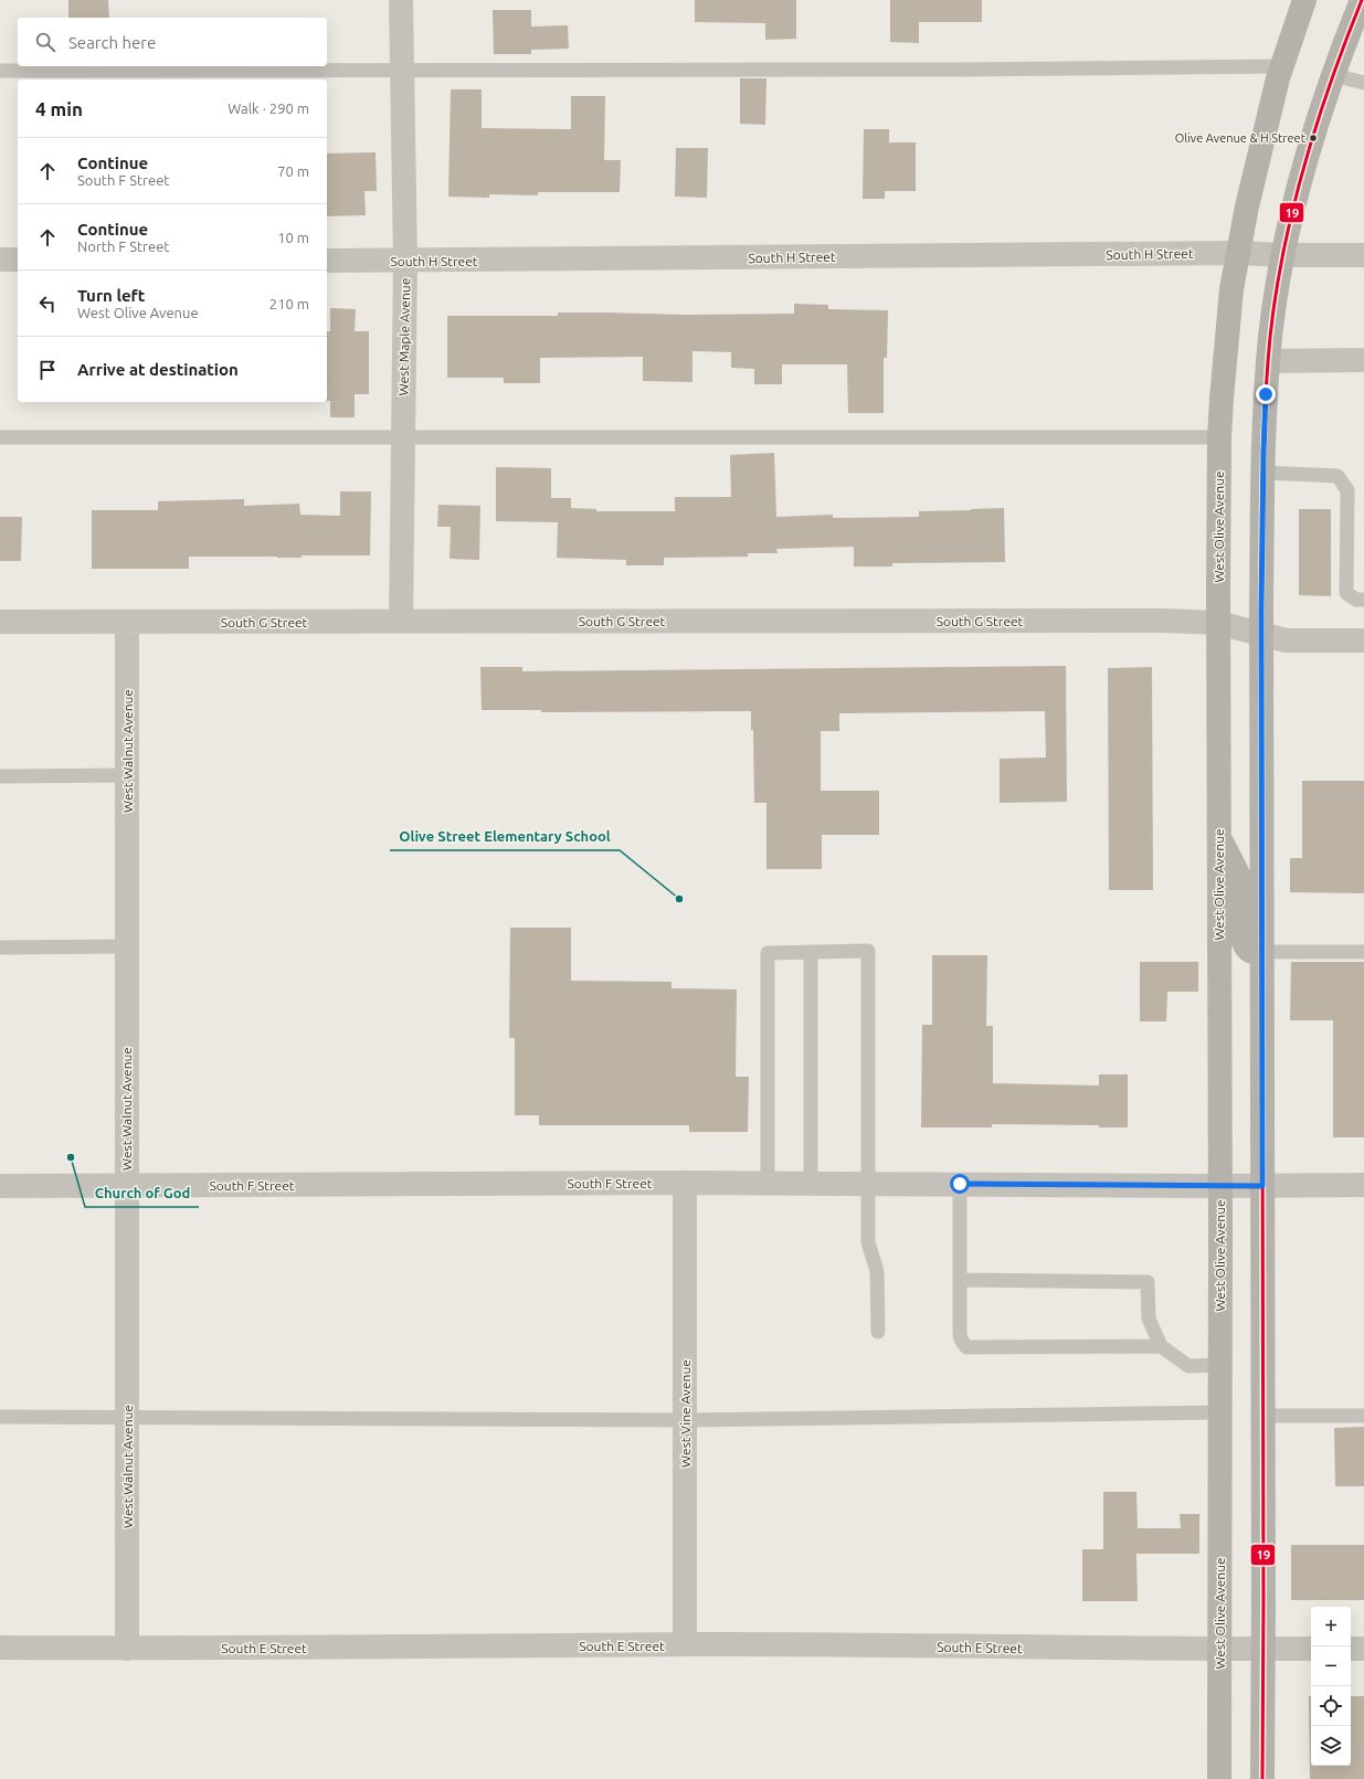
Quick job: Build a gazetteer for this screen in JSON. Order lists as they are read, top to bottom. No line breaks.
{"streets":{"main road":["West Olive Avenue"],"street":["South H Street","West Maple Avenue","South G Street","West Walnut Avenue","South F Street","West Vine Avenue","South E Street"]},"crossings":[["South H Street","West Maple Avenue"],["South H Street","West Olive Avenue"],["West Maple Avenue","South G Street"],["West Olive Avenue","South G Street"],["West Olive Avenue","South F Street"],["West Olive Avenue","South E Street"],["South G Street","West Walnut Avenue"],["West Walnut Avenue","South F Street"],["West Walnut Avenue","South E Street"],["South F Street","West Vine Avenue"],["West Vine Avenue","South E Street"]],"places":["Olive Avenue & H Street","Olive Street Elementary School","Church of God"],"lines":["transit line 19"],"page":{"search":"Search here","heading":["4 min","Walk · 290 m"],"list":[["Continue","South F Street","70 m"],["Continue","North F Street","10 m"],["Turn left","West Olive Avenue","210 m"],"Arrive at destination"],"map_buttons":["+","−"]}}
